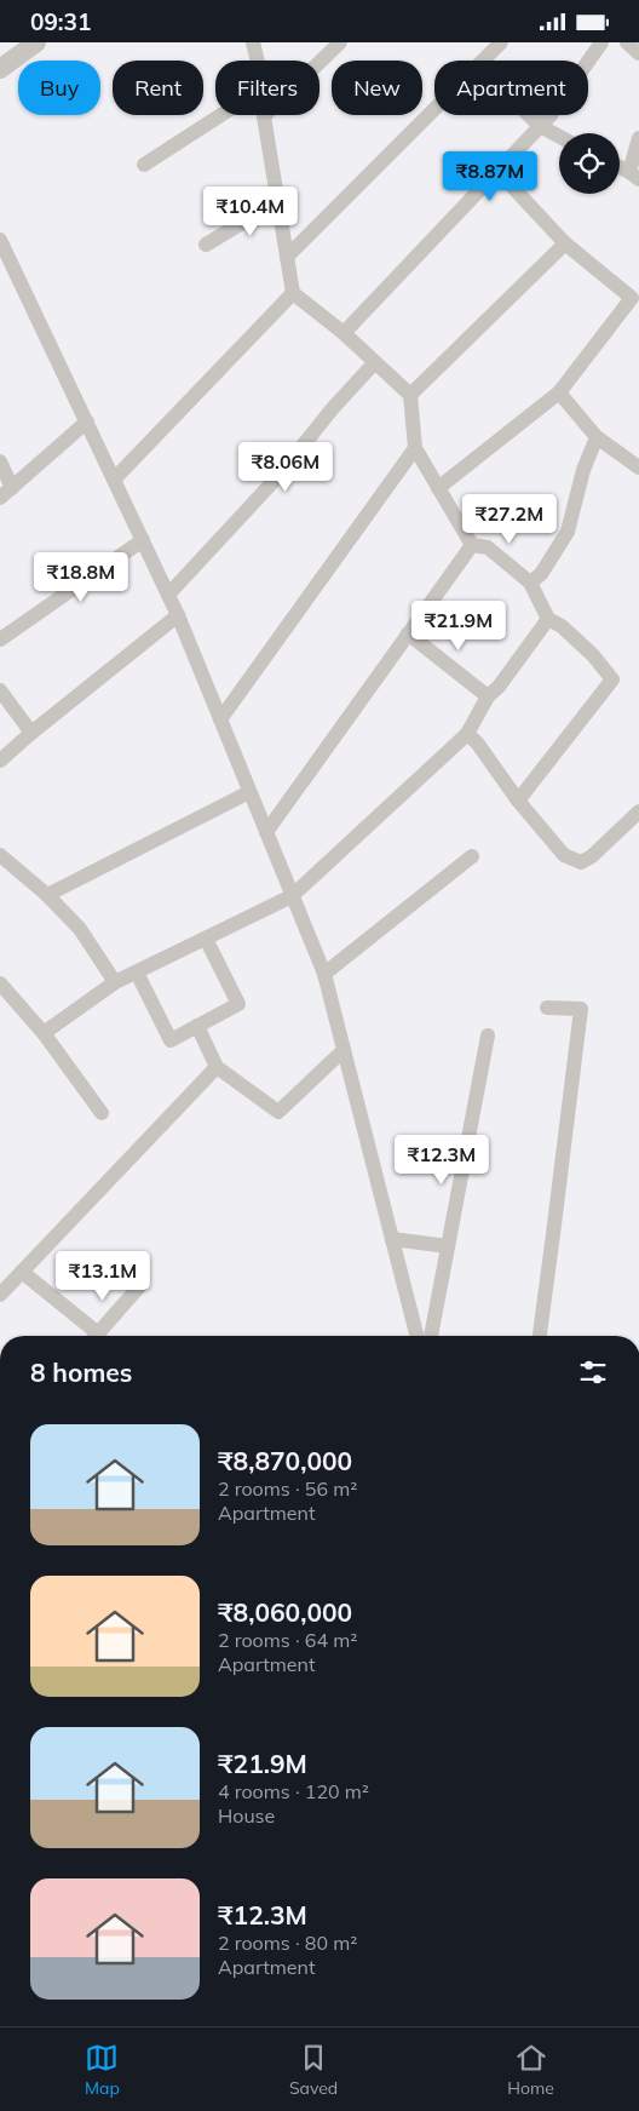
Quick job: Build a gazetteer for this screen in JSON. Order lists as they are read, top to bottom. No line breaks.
{"page":{"status":"09:31","chip":["Buy","Rent","Filters","New","Apartment"],"price":["₹8.87M","₹10.4M","₹8.06M","₹27.2M","₹18.8M","₹21.9M","₹12.3M","₹13.1M"],"heading":"8 homes","list":[{"name":"₹8,870,000","note":"2 rooms · 56 m² · Apartment"},{"name":"₹8,060,000","note":"2 rooms · 64 m² · Apartment"},{"name":"₹21.9M","note":"4 rooms · 120 m² · House"},{"name":"₹12.3M","note":"2 rooms · 80 m² · Apartment"}],"tabs":["Map","Saved","Home"]}}
